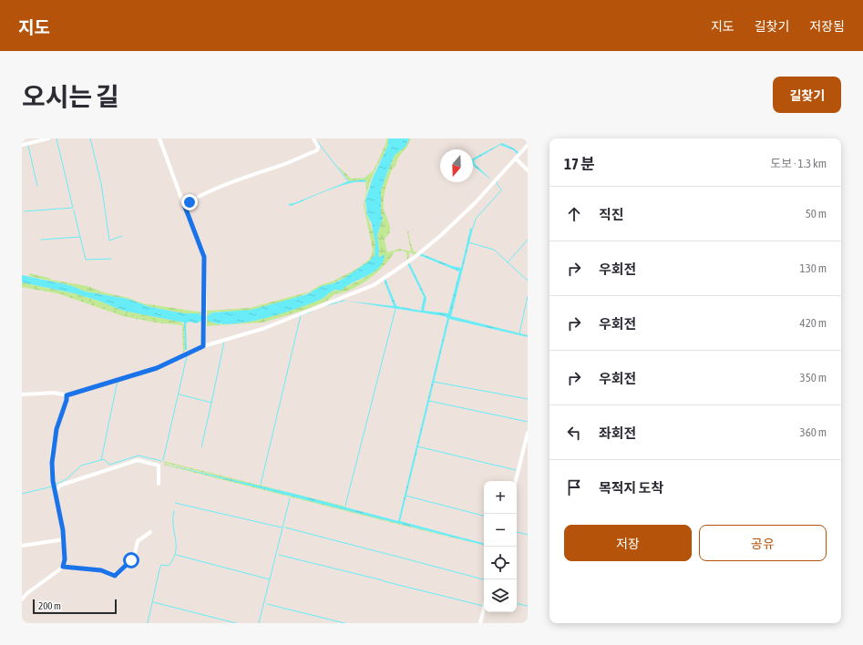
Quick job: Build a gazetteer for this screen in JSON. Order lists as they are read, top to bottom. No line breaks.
{"scale_bar":"200 m","north":"bottom","page":{"header":"지도","nav":["지도","길찾기","저장됨"],"title":"오시는 길","buttons":["길찾기",["저장","공유"]],"heading":["17 분","도보 · 1.3 km"],"list":[["직진","50 m"],["우회전","130 m"],["우회전","420 m"],["우회전","350 m"],["좌회전","360 m"],"목적지 도착"],"map_buttons":["+","−"],"scale":"200 m"}}
